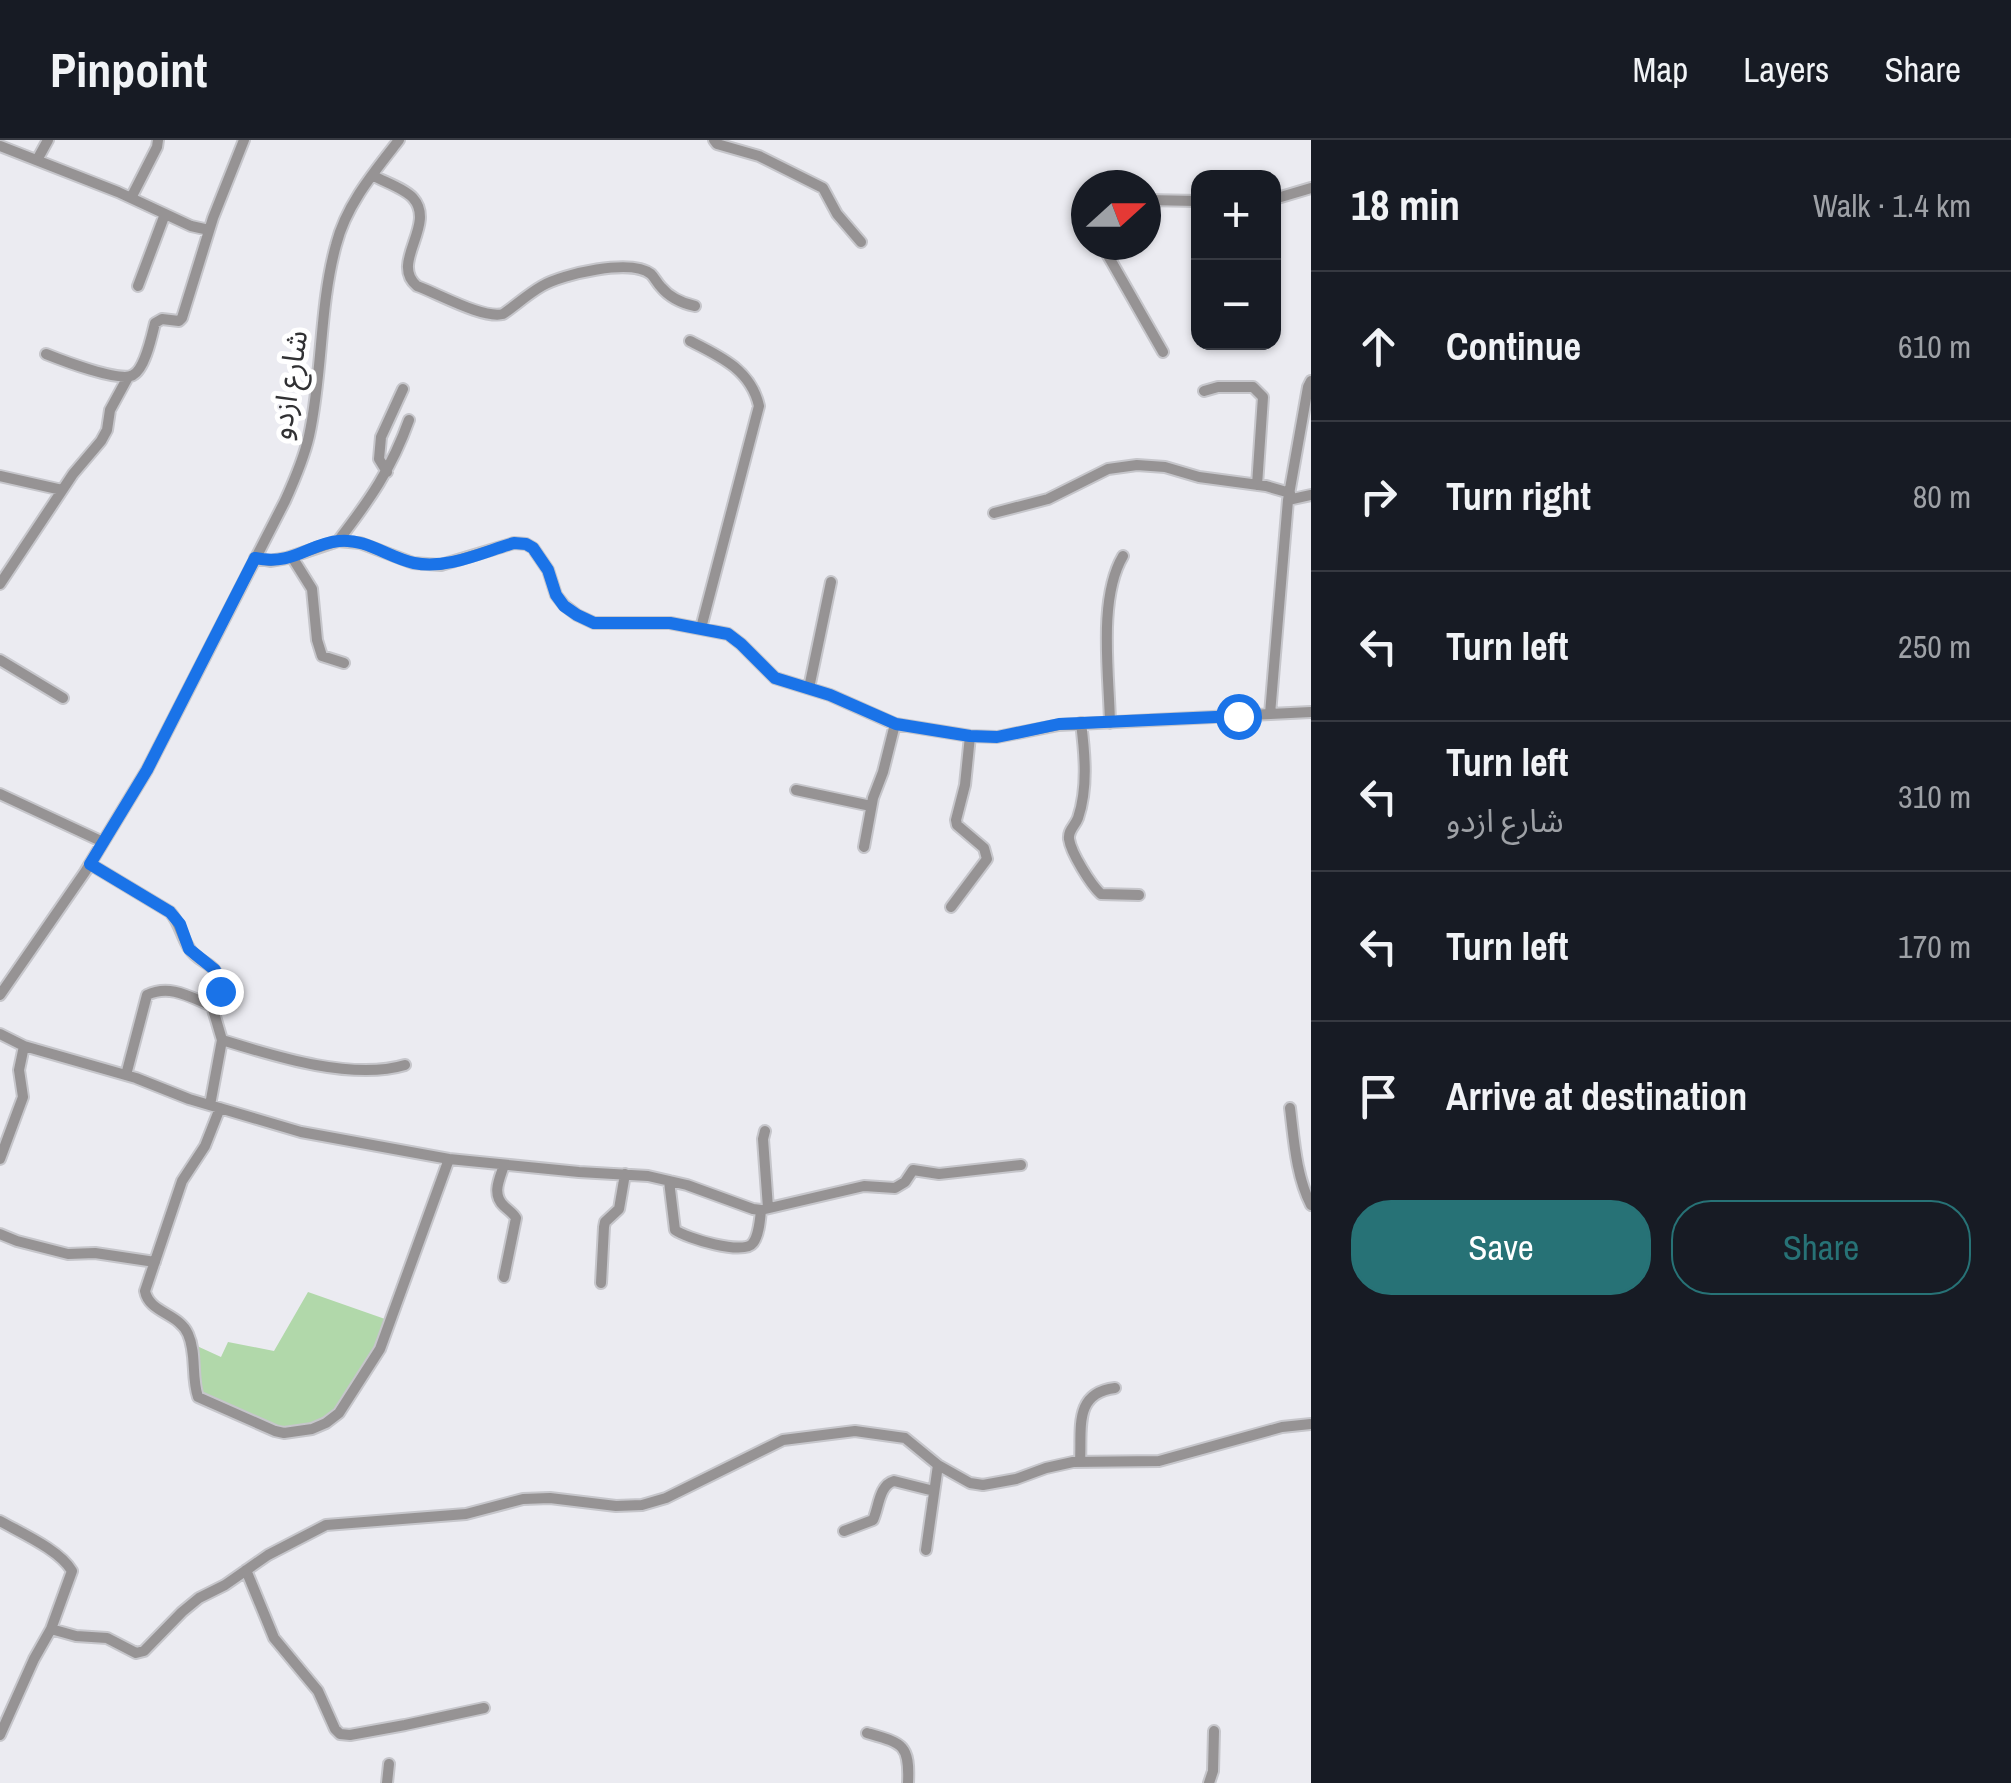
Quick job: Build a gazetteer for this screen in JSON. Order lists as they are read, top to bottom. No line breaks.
{"streets":{"street":["شارع ازدو"]},"north":"right","page":{"header":"Pinpoint","nav":["Map","Layers","Share"],"heading":["18 min","Walk · 1.4 km"],"map_buttons":["+","−"],"list":[["Continue","610 m"],["Turn right","80 m"],["Turn left","250 m"],["Turn left","شارع ازدو","310 m"],["Turn left","170 m"],"Arrive at destination"],"buttons":["Save","Share"]}}
